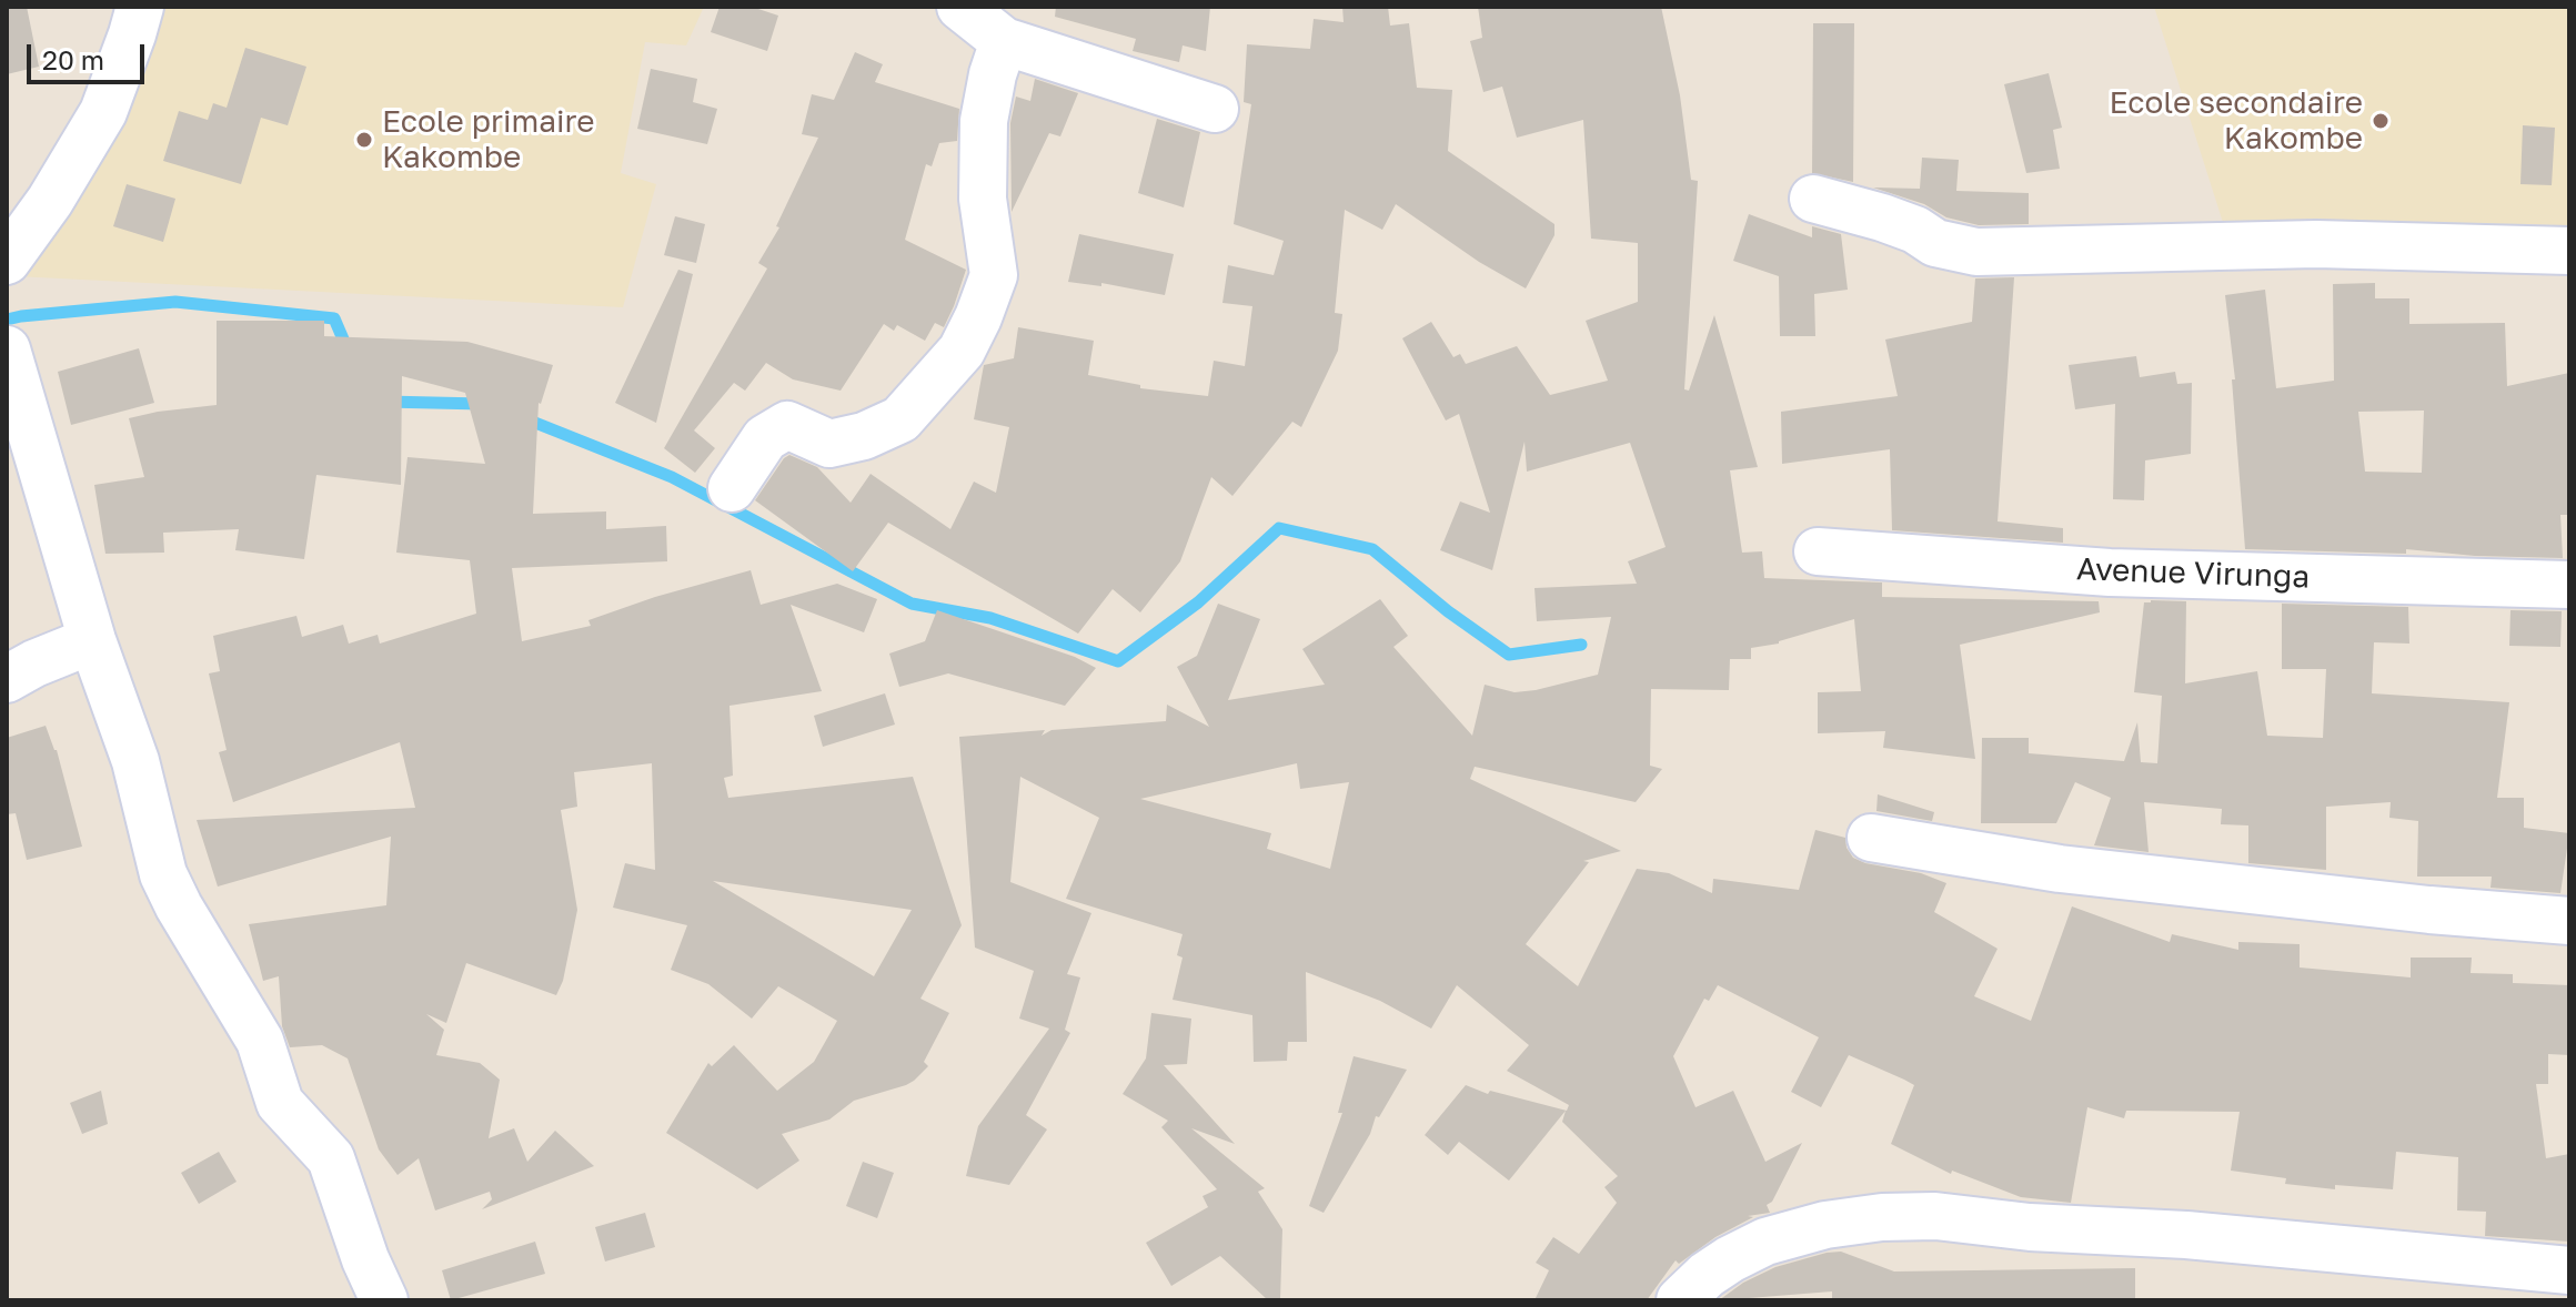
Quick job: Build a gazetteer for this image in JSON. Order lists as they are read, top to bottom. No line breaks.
{"streets":{"street":["Avenue Virunga"]},"places":["Ecole secondaire Kakombe","Ecole primaire Kakombe"],"scale_bar":"20 m"}
